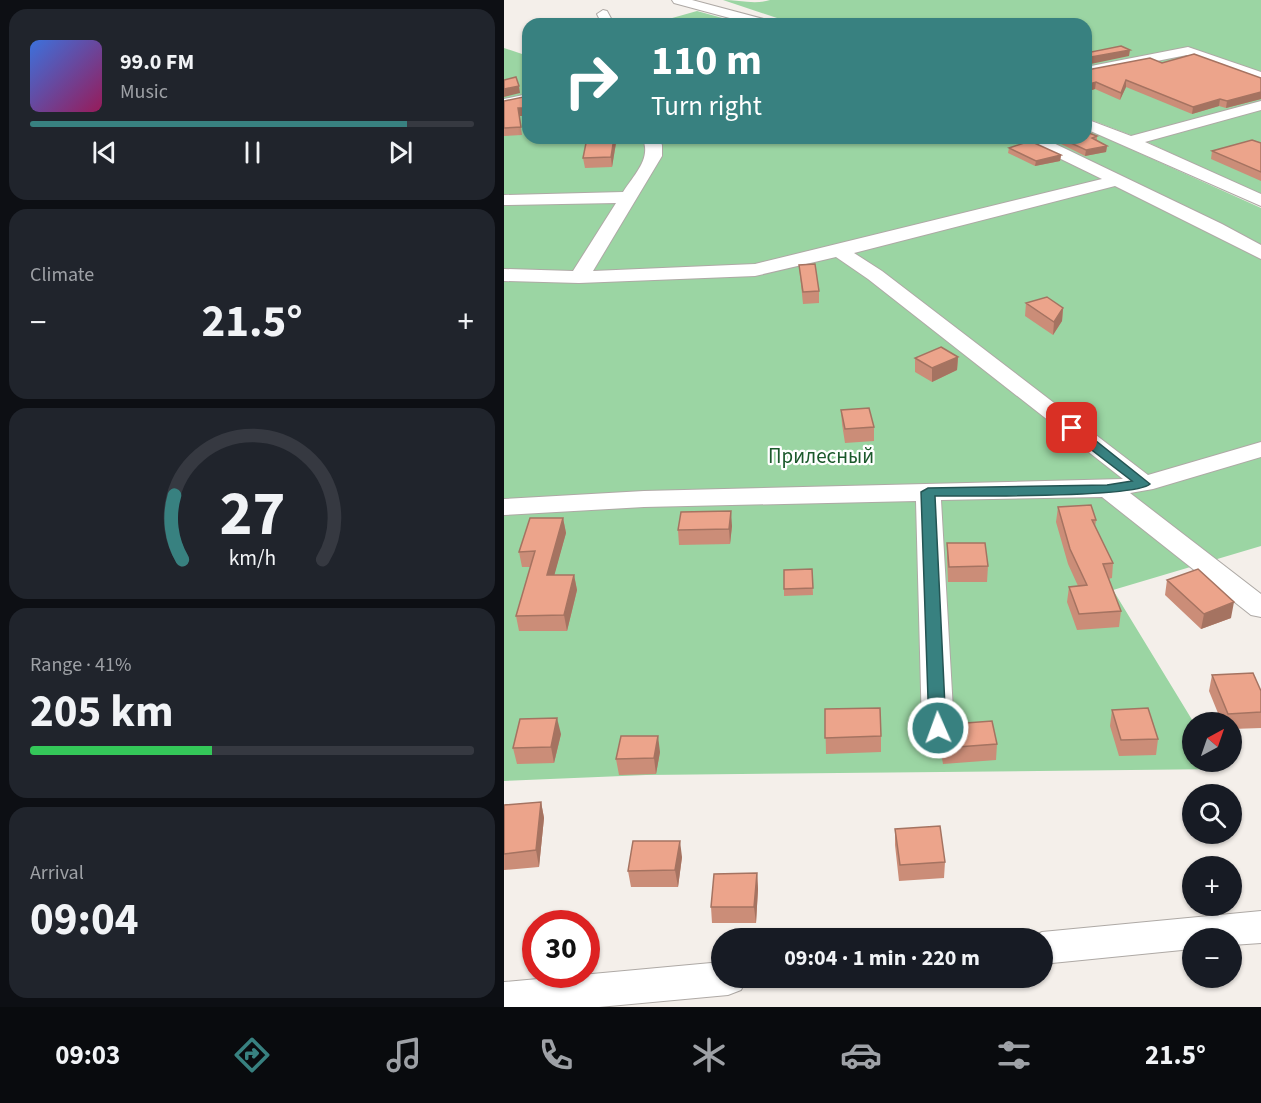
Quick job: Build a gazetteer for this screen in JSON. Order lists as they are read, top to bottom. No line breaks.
{"parks":["Прилесный"],"north":"top right","page":{"turn":["110 m","Turn right"],"song":["99.0 FM","Music"],"tile":["Climate",["Range · 41%","205 km"],["Arrival","09:04"]],"heat":["−","21.5°","+"],"map_buttons":["+","−"],"limit":"30","trip":"09:04 · 1 min · 220 m","tabs":["09:03","21.5°"],"gauge":["27","km/h"]}}
